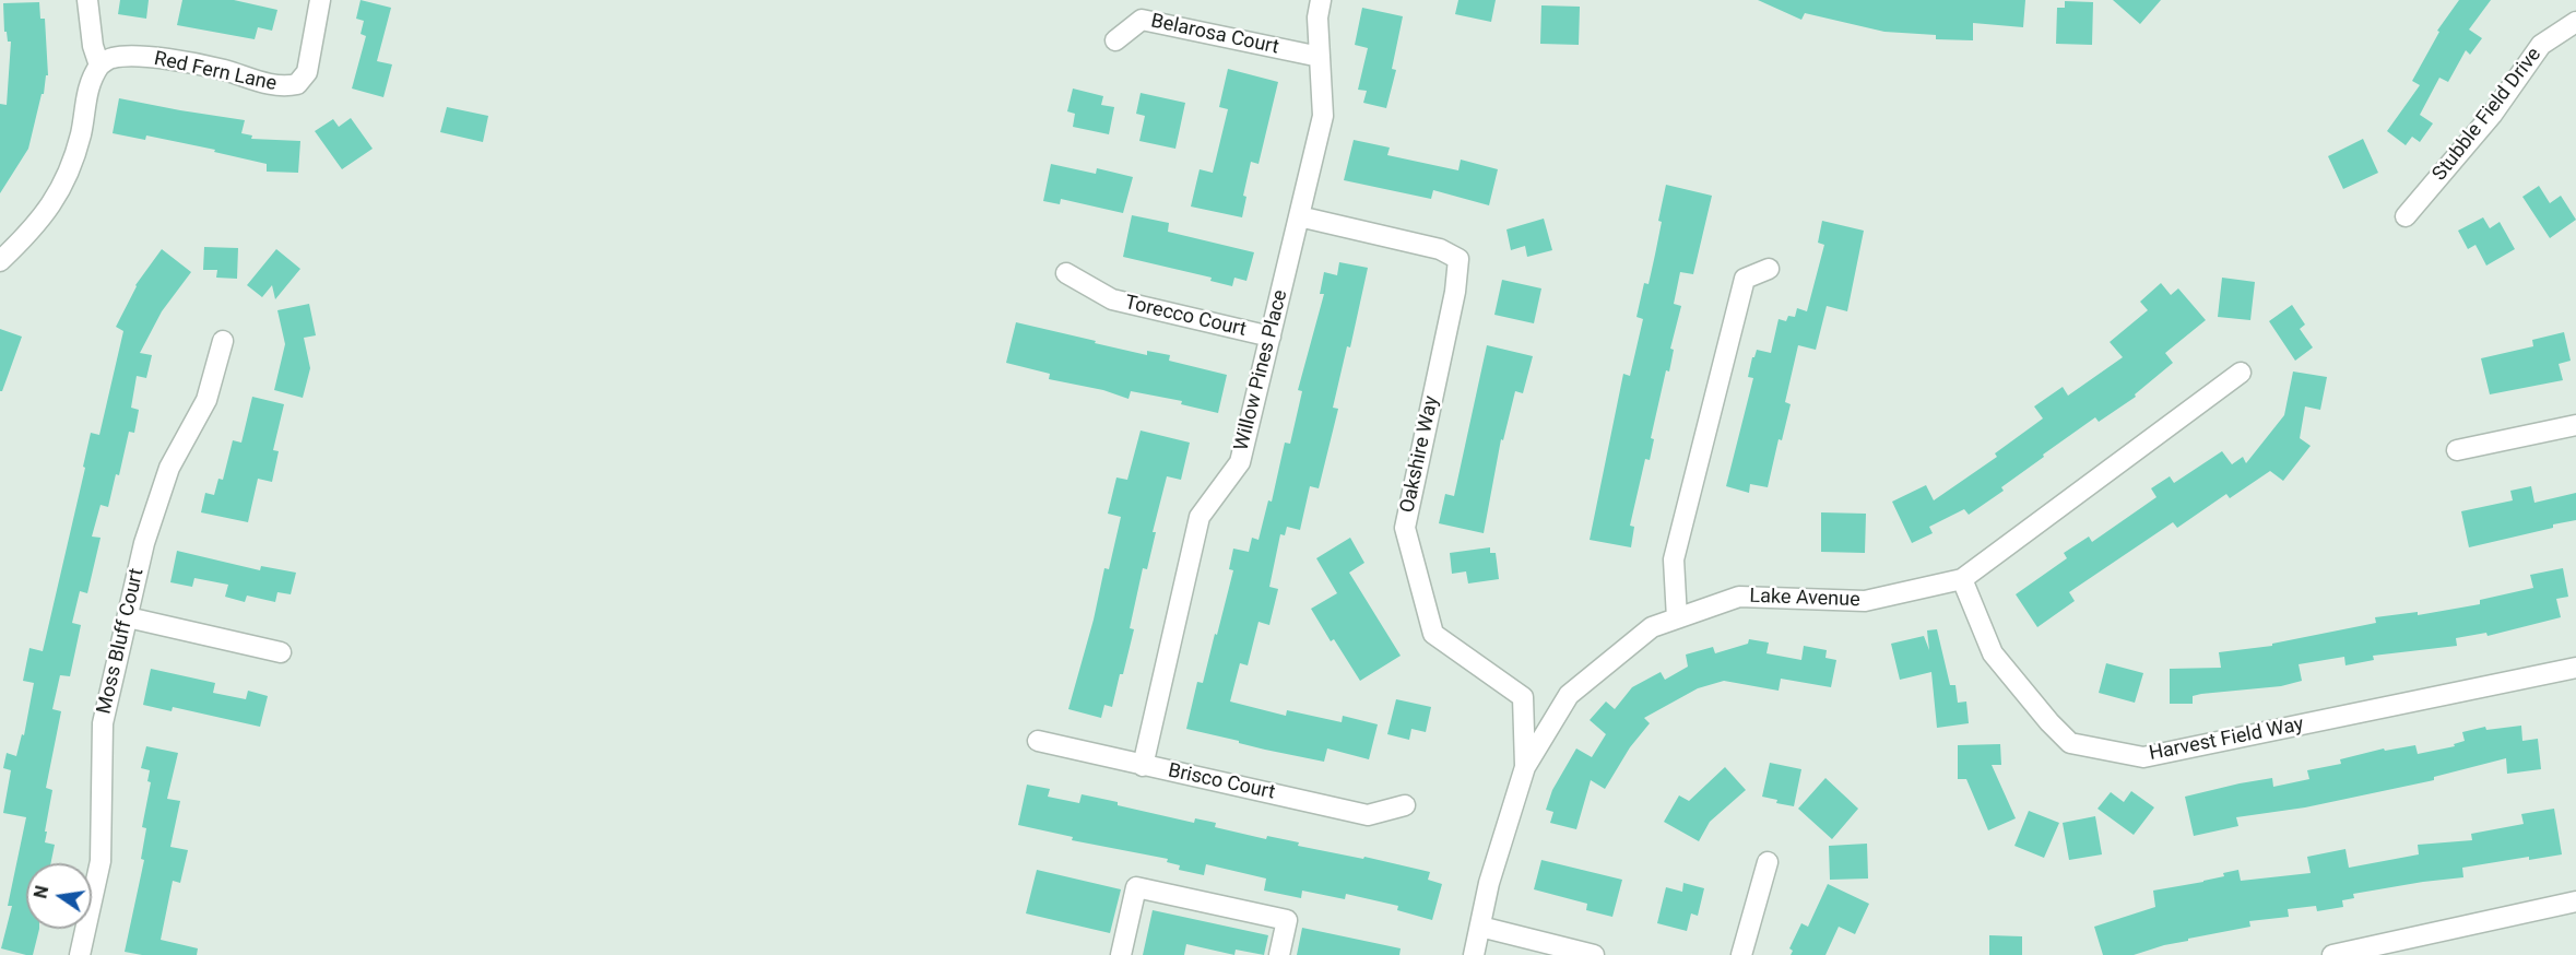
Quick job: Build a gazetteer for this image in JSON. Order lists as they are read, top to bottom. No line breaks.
{"streets":{"street":["Belarosa Court","Red Fern Lane","Stubble Field Drive","Torecco Court","Willow Pines Place","Oakshire Way","Lake Avenue","Moss Bluff Court","Harvest Field Way","Brisco Court"]},"crossings":[["Belarosa Court","Willow Pines Place"],["Torecco Court","Willow Pines Place"],["Willow Pines Place","Oakshire Way"],["Willow Pines Place","Brisco Court"],["Oakshire Way","Lake Avenue"],["Lake Avenue","Harvest Field Way"]],"north":"left"}
